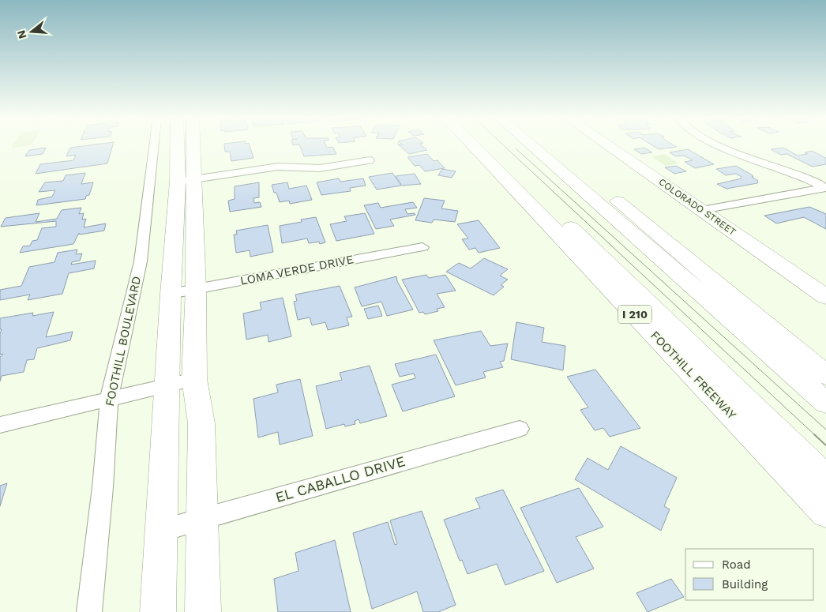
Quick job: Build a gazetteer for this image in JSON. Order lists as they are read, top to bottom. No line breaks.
{"streets":{"main road":["COLORADO STREET","I 210","FOOTHILL FREEWAY"],"street":["LOMA VERDE DRIVE","FOOTHILL BOULEVARD","EL CABALLO DRIVE"]},"legend":["Road","Building"],"north":"left"}
